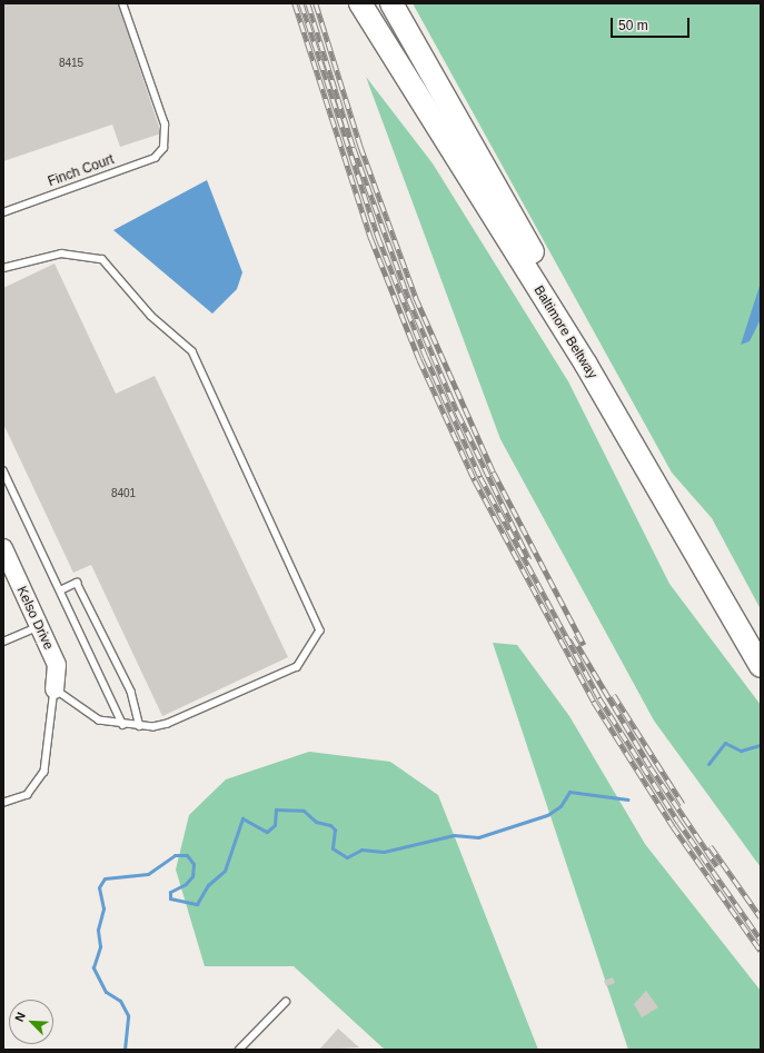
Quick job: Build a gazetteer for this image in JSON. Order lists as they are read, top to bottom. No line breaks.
{"streets":{"highway":["Baltimore Beltway"],"street":["Kelso Drive"],"lane":["Finch Court"]},"house_numbers":["8415","8401"],"scale_bar":"50 m","north":"top left"}
